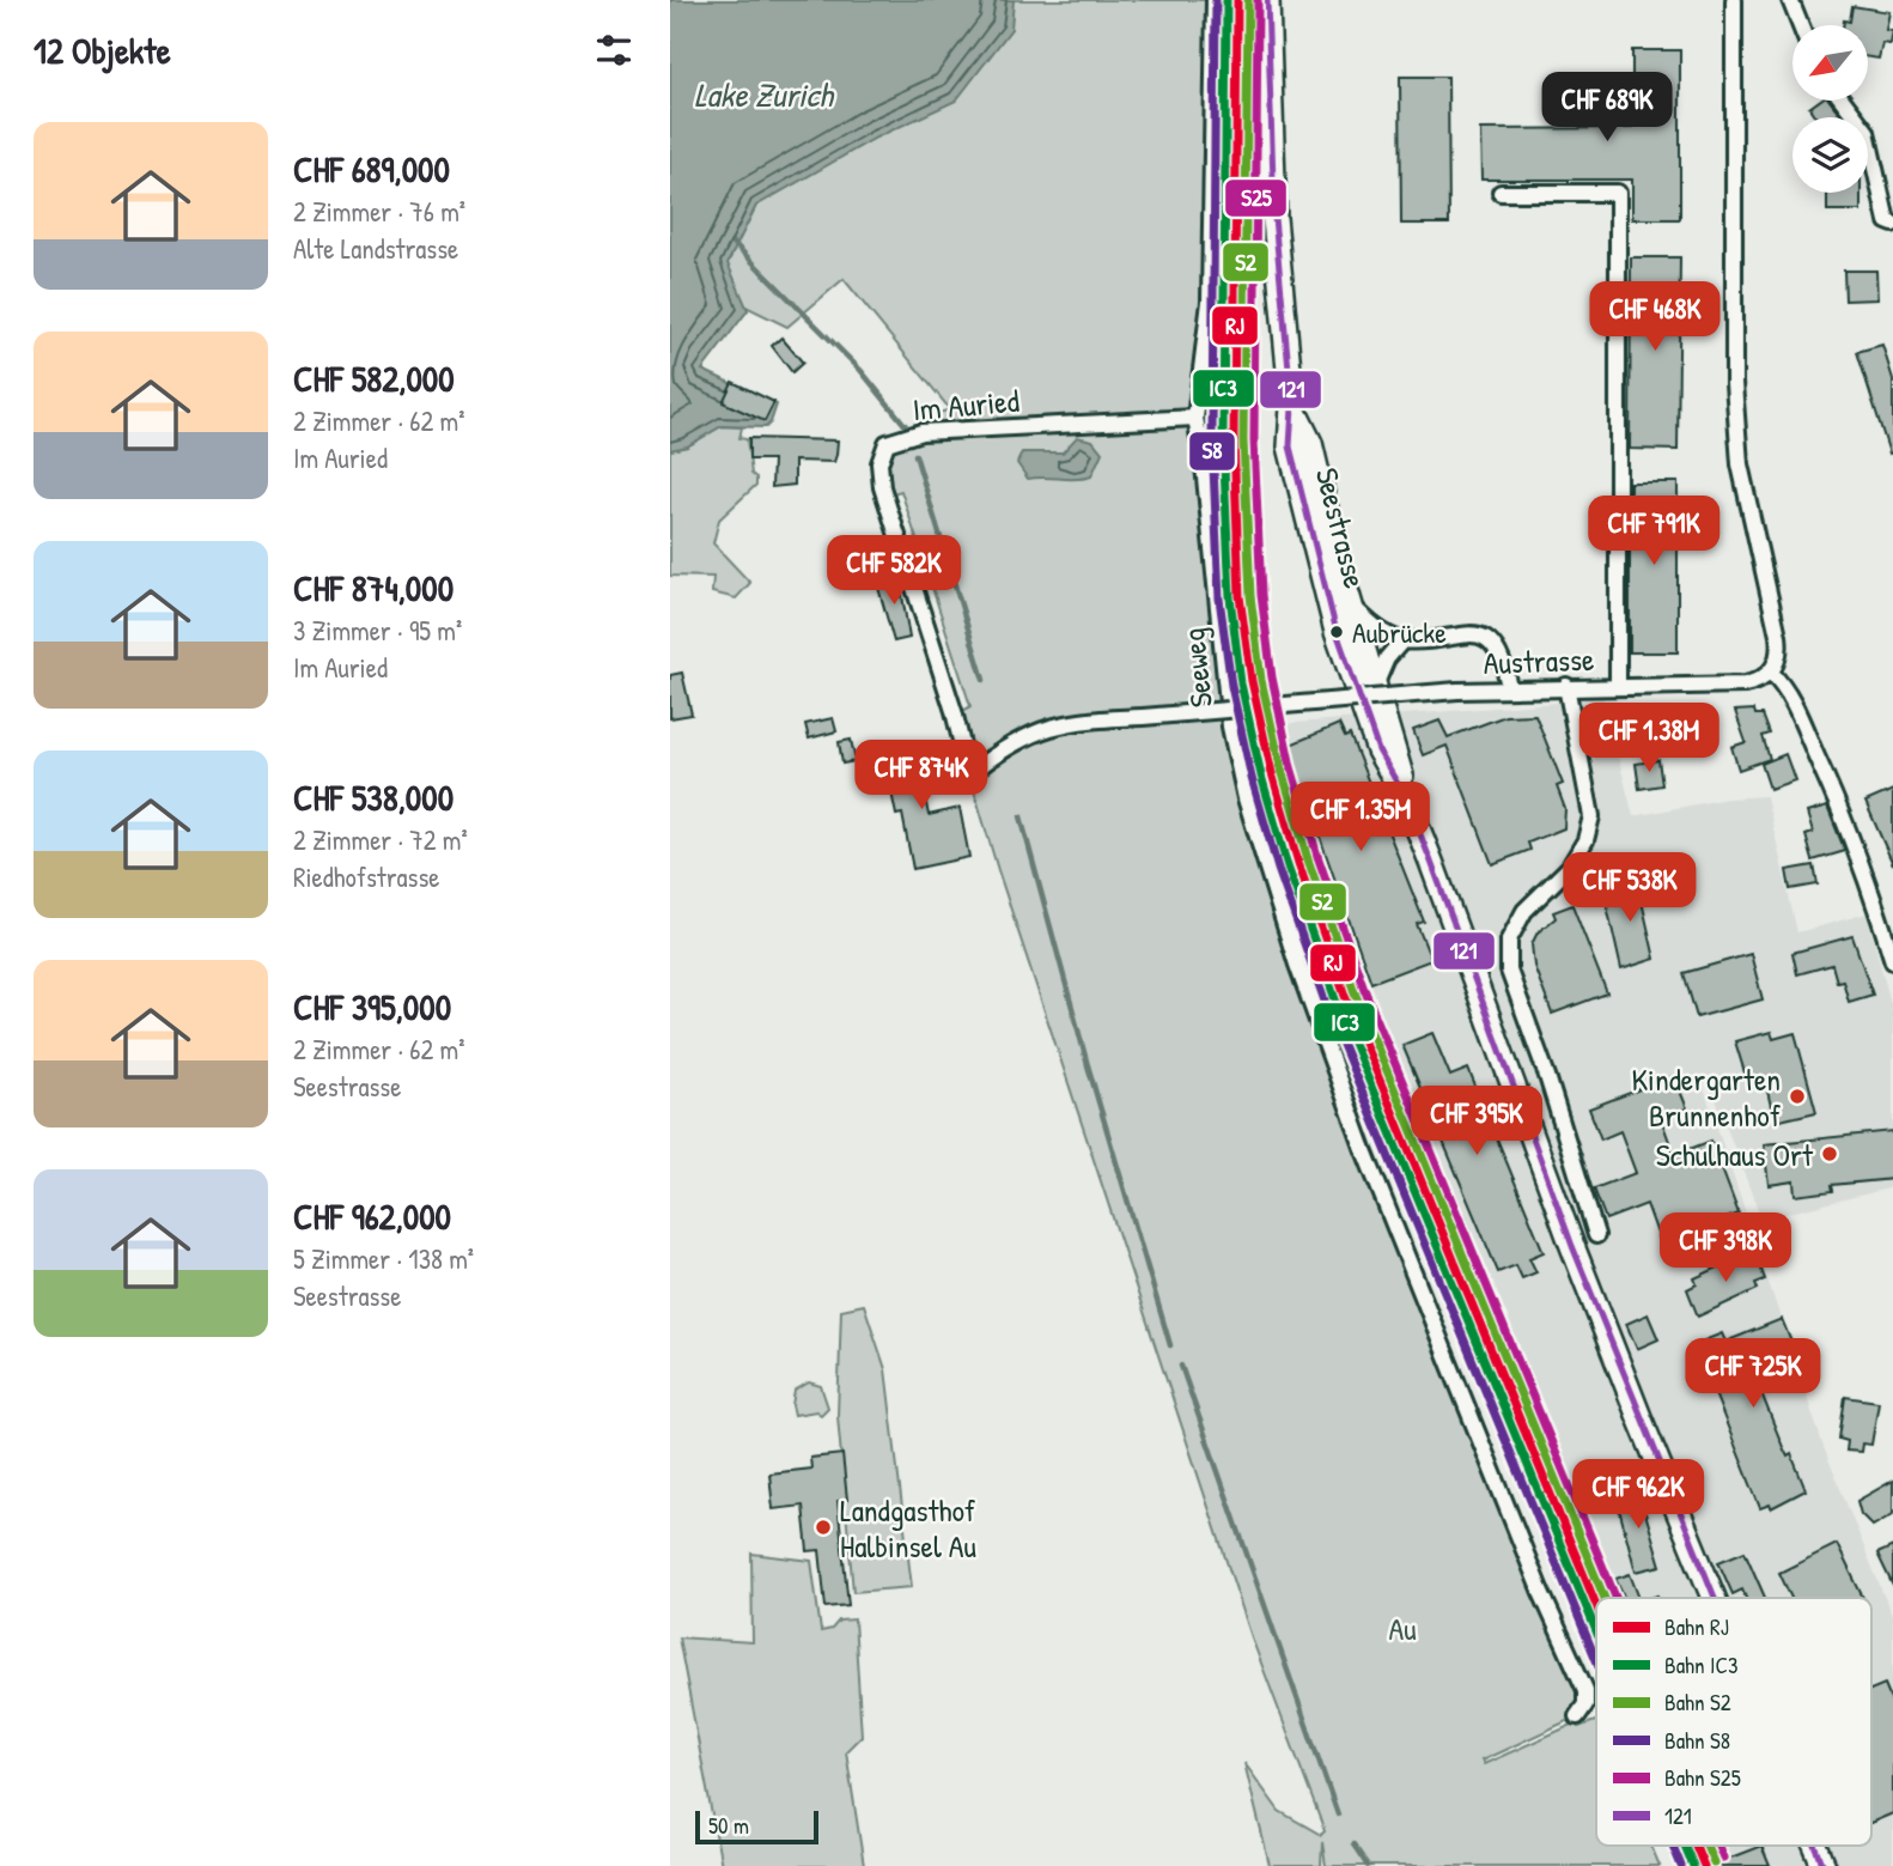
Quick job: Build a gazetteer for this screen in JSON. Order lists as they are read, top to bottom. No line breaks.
{"streets":{"main road":["Seestrasse"],"street":["Im Auried","Austrasse","Seeweg"]},"crossings":[["Im Auried","Austrasse"],["Im Auried","Seeweg"]],"water":["Lake Zurich"],"parks":["Au"],"places":["Aubrücke","Kindergarten Brunnenhof","Schulhaus Ort","Landgasthof Halbinsel Au"],"lines":["rail line RJ","rail line IC3","rail line S2","rail line S8","rail line S25","transit line 121"],"legend":["Bahn RJ","Bahn IC3","Bahn S2","Bahn S8","Bahn S25","121"],"scale_bar":"50 m","north":"bottom left","page":{"heading":"12 Objekte","price":["CHF 689K","CHF 468K","CHF 791K","CHF 582K","CHF 1.38M","CHF 874K","CHF 1.35M","CHF 538K","CHF 395K","CHF 398K","CHF 725K","CHF 962K"],"list":[{"name":"CHF 689,000","note":"2 Zimmer · 76 m² · Alte Landstrasse"},{"name":"CHF 582,000","note":"2 Zimmer · 62 m² · Im Auried"},{"name":"CHF 874,000","note":"3 Zimmer · 95 m² · Im Auried"},{"name":"CHF 538,000","note":"2 Zimmer · 72 m² · Riedhofstrasse"},{"name":"CHF 395,000","note":"2 Zimmer · 62 m² · Seestrasse"},{"name":"CHF 962,000","note":"5 Zimmer · 138 m² · Seestrasse"}],"scale":"50 m"}}
